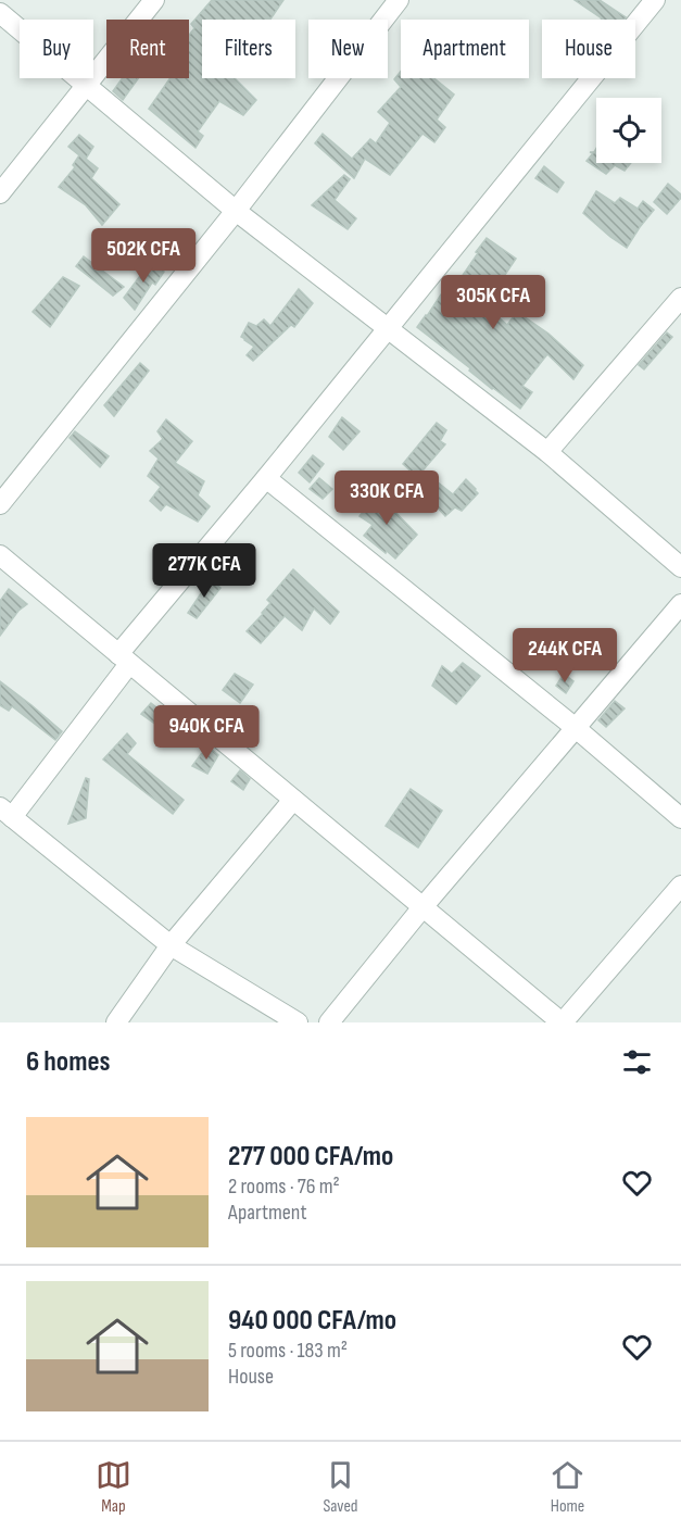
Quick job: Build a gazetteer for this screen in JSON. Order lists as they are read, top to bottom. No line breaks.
{"page":{"chip":["Buy","Rent","Filters","New","Apartment","House"],"price":["502K CFA","305K CFA","330K CFA","277K CFA","244K CFA","940K CFA"],"heading":"6 homes","list":[{"name":"277 000 CFA/mo","note":"2 rooms · 76 m² · Apartment"},{"name":"940 000 CFA/mo","note":"5 rooms · 183 m² · House"}],"tabs":["Map","Saved","Home"]}}
